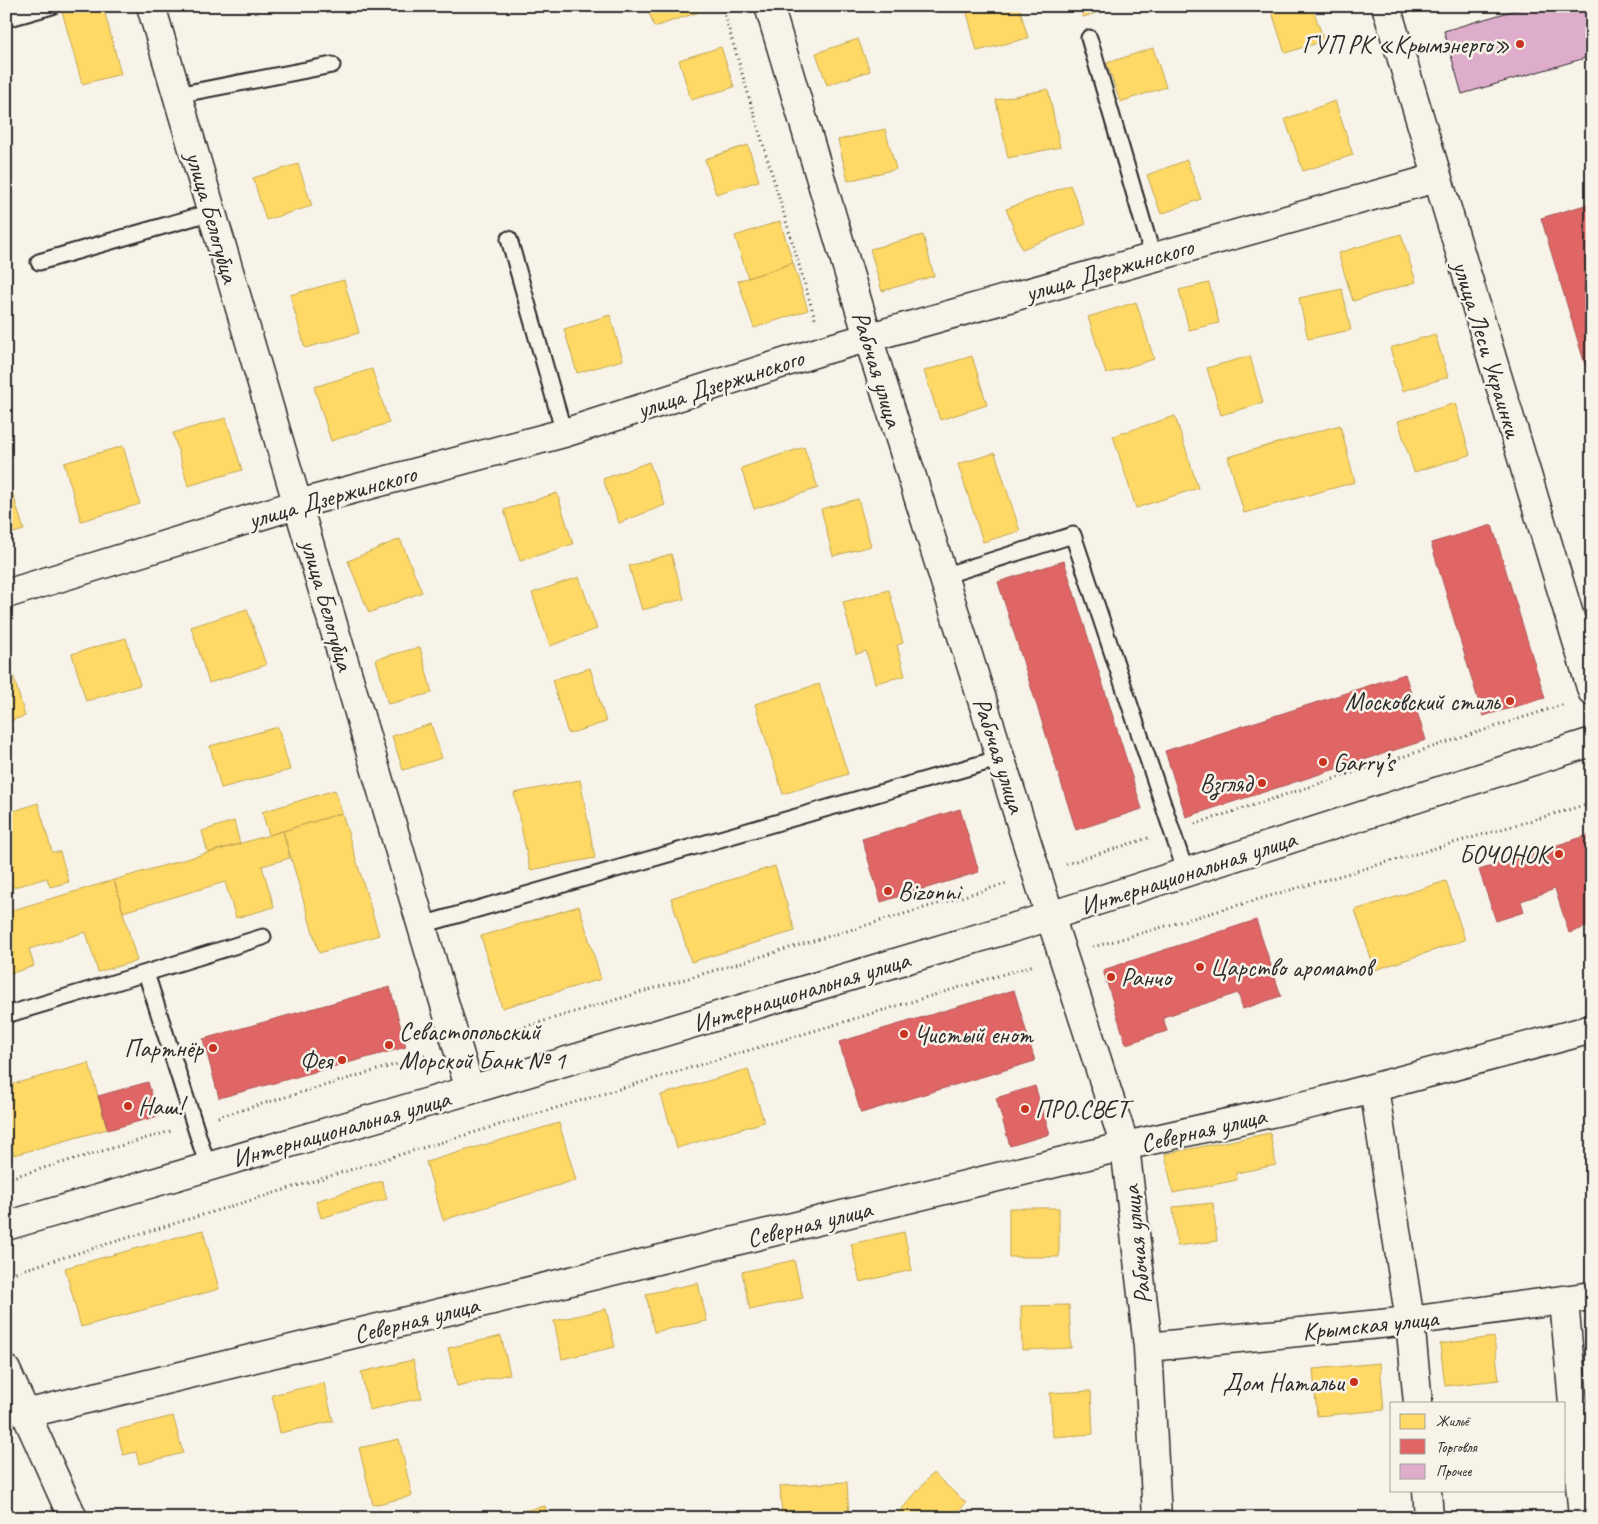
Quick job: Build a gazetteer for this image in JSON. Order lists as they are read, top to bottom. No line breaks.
{"streets":{"street":["улица Белогубца","улица Дзержинского","улица Леси Украинки","Рабочая улица","Интернациональная улица","Северная улица","Крымская улица"]},"crossings":[["улица Белогубца","улица Дзержинского"],["улица Белогубца","Интернациональная улица"],["улица Дзержинского","улица Леси Украинки"],["улица Дзержинского","Рабочая улица"],["Рабочая улица","Интернациональная улица"],["Рабочая улица","Северная улица"],["Рабочая улица","Крымская улица"]],"places":["ГУП РК «Крымэнерго»","Московский стиль","Garry’s","Взгляд","БОЧОНОК","Bizonni","Царство ароматов","Ранчо","Чистый енот","Севастопольский Морской Банк № 1","Партнёр","Фея","Наш!","ПРО.СВЕТ","Дом Натальи"],"legend":["Жильё","Торговля","Прочее"]}
